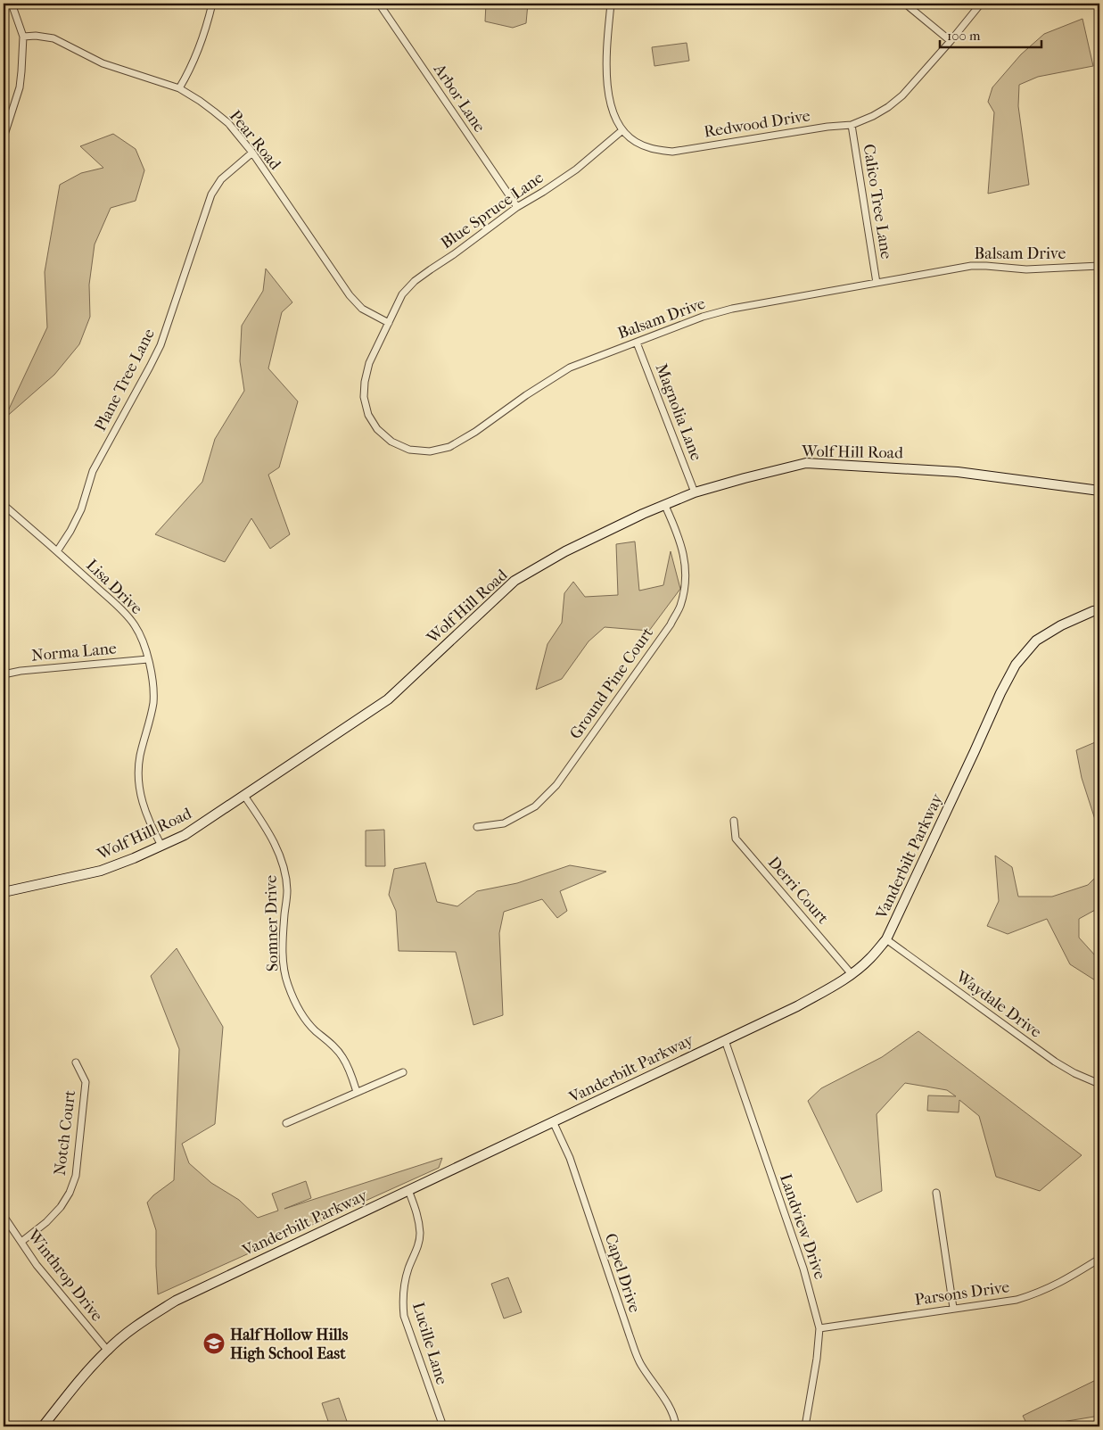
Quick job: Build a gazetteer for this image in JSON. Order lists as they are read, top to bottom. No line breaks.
{"streets":{"main road":["Wolf Hill Road","Vanderbilt Parkway"],"street":["Arbor Lane","Redwood Drive","Pear Road","Calico Tree Lane","Blue Spruce Lane","Balsam Drive","Plane Tree Lane","Magnolia Lane","Lisa Drive","Norma Lane","Ground Pine Court","Derri Court","Somner Drive","Waydale Drive","Notch Court","Landview Drive","Capel Drive","Winthrop Drive","Parsons Drive","Lucille Lane"]},"crossings":[["Arbor Lane","Blue Spruce Lane"],["Redwood Drive","Calico Tree Lane"],["Redwood Drive","Blue Spruce Lane"],["Pear Road","Blue Spruce Lane"],["Pear Road","Balsam Drive"],["Pear Road","Plane Tree Lane"],["Calico Tree Lane","Balsam Drive"],["Blue Spruce Lane","Balsam Drive"],["Balsam Drive","Magnolia Lane"],["Plane Tree Lane","Lisa Drive"],["Magnolia Lane","Wolf Hill Road"],["Wolf Hill Road","Lisa Drive"],["Wolf Hill Road","Ground Pine Court"],["Wolf Hill Road","Somner Drive"],["Lisa Drive","Norma Lane"],["Vanderbilt Parkway","Derri Court"],["Vanderbilt Parkway","Waydale Drive"],["Vanderbilt Parkway","Landview Drive"],["Vanderbilt Parkway","Capel Drive"],["Vanderbilt Parkway","Winthrop Drive"],["Vanderbilt Parkway","Lucille Lane"],["Notch Court","Winthrop Drive"],["Landview Drive","Parsons Drive"]],"places":{"school or university":["Half Hollow Hills High School East"]},"scale_bar":"100 m"}
